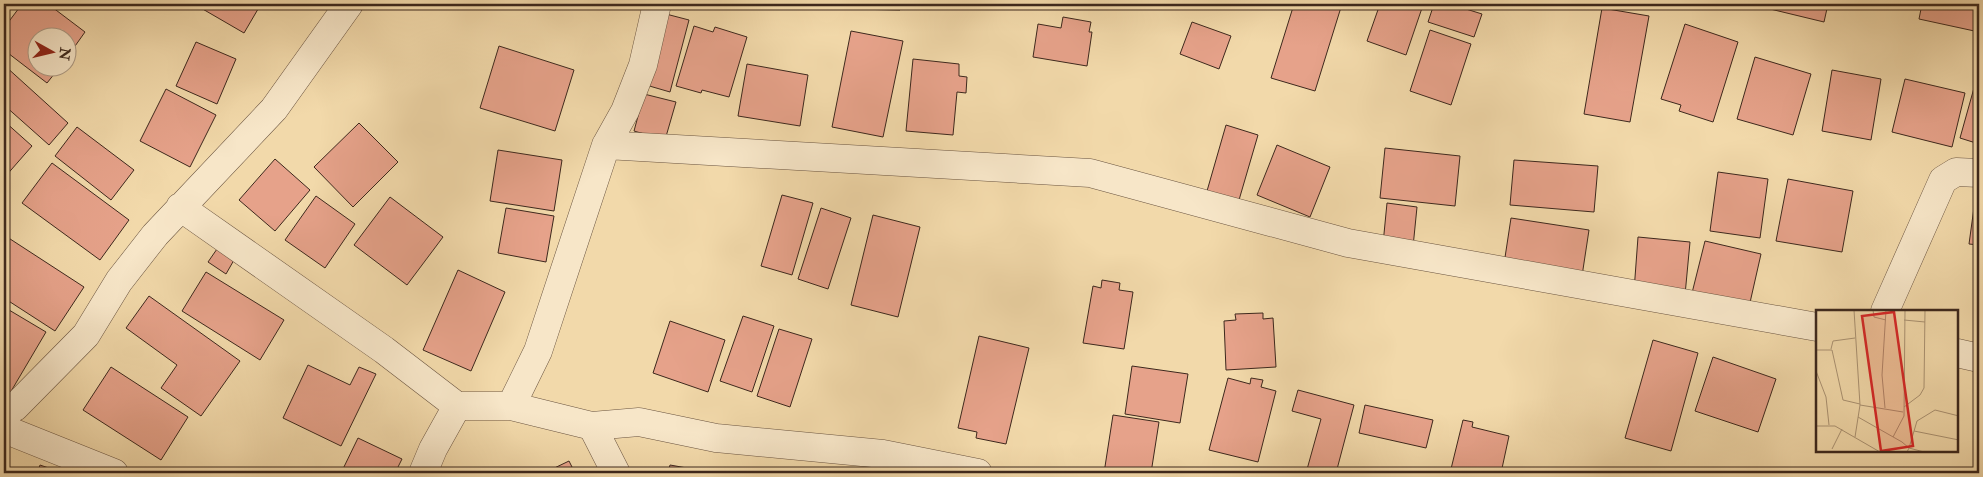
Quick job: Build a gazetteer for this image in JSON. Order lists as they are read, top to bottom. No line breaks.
{"north":"right"}
